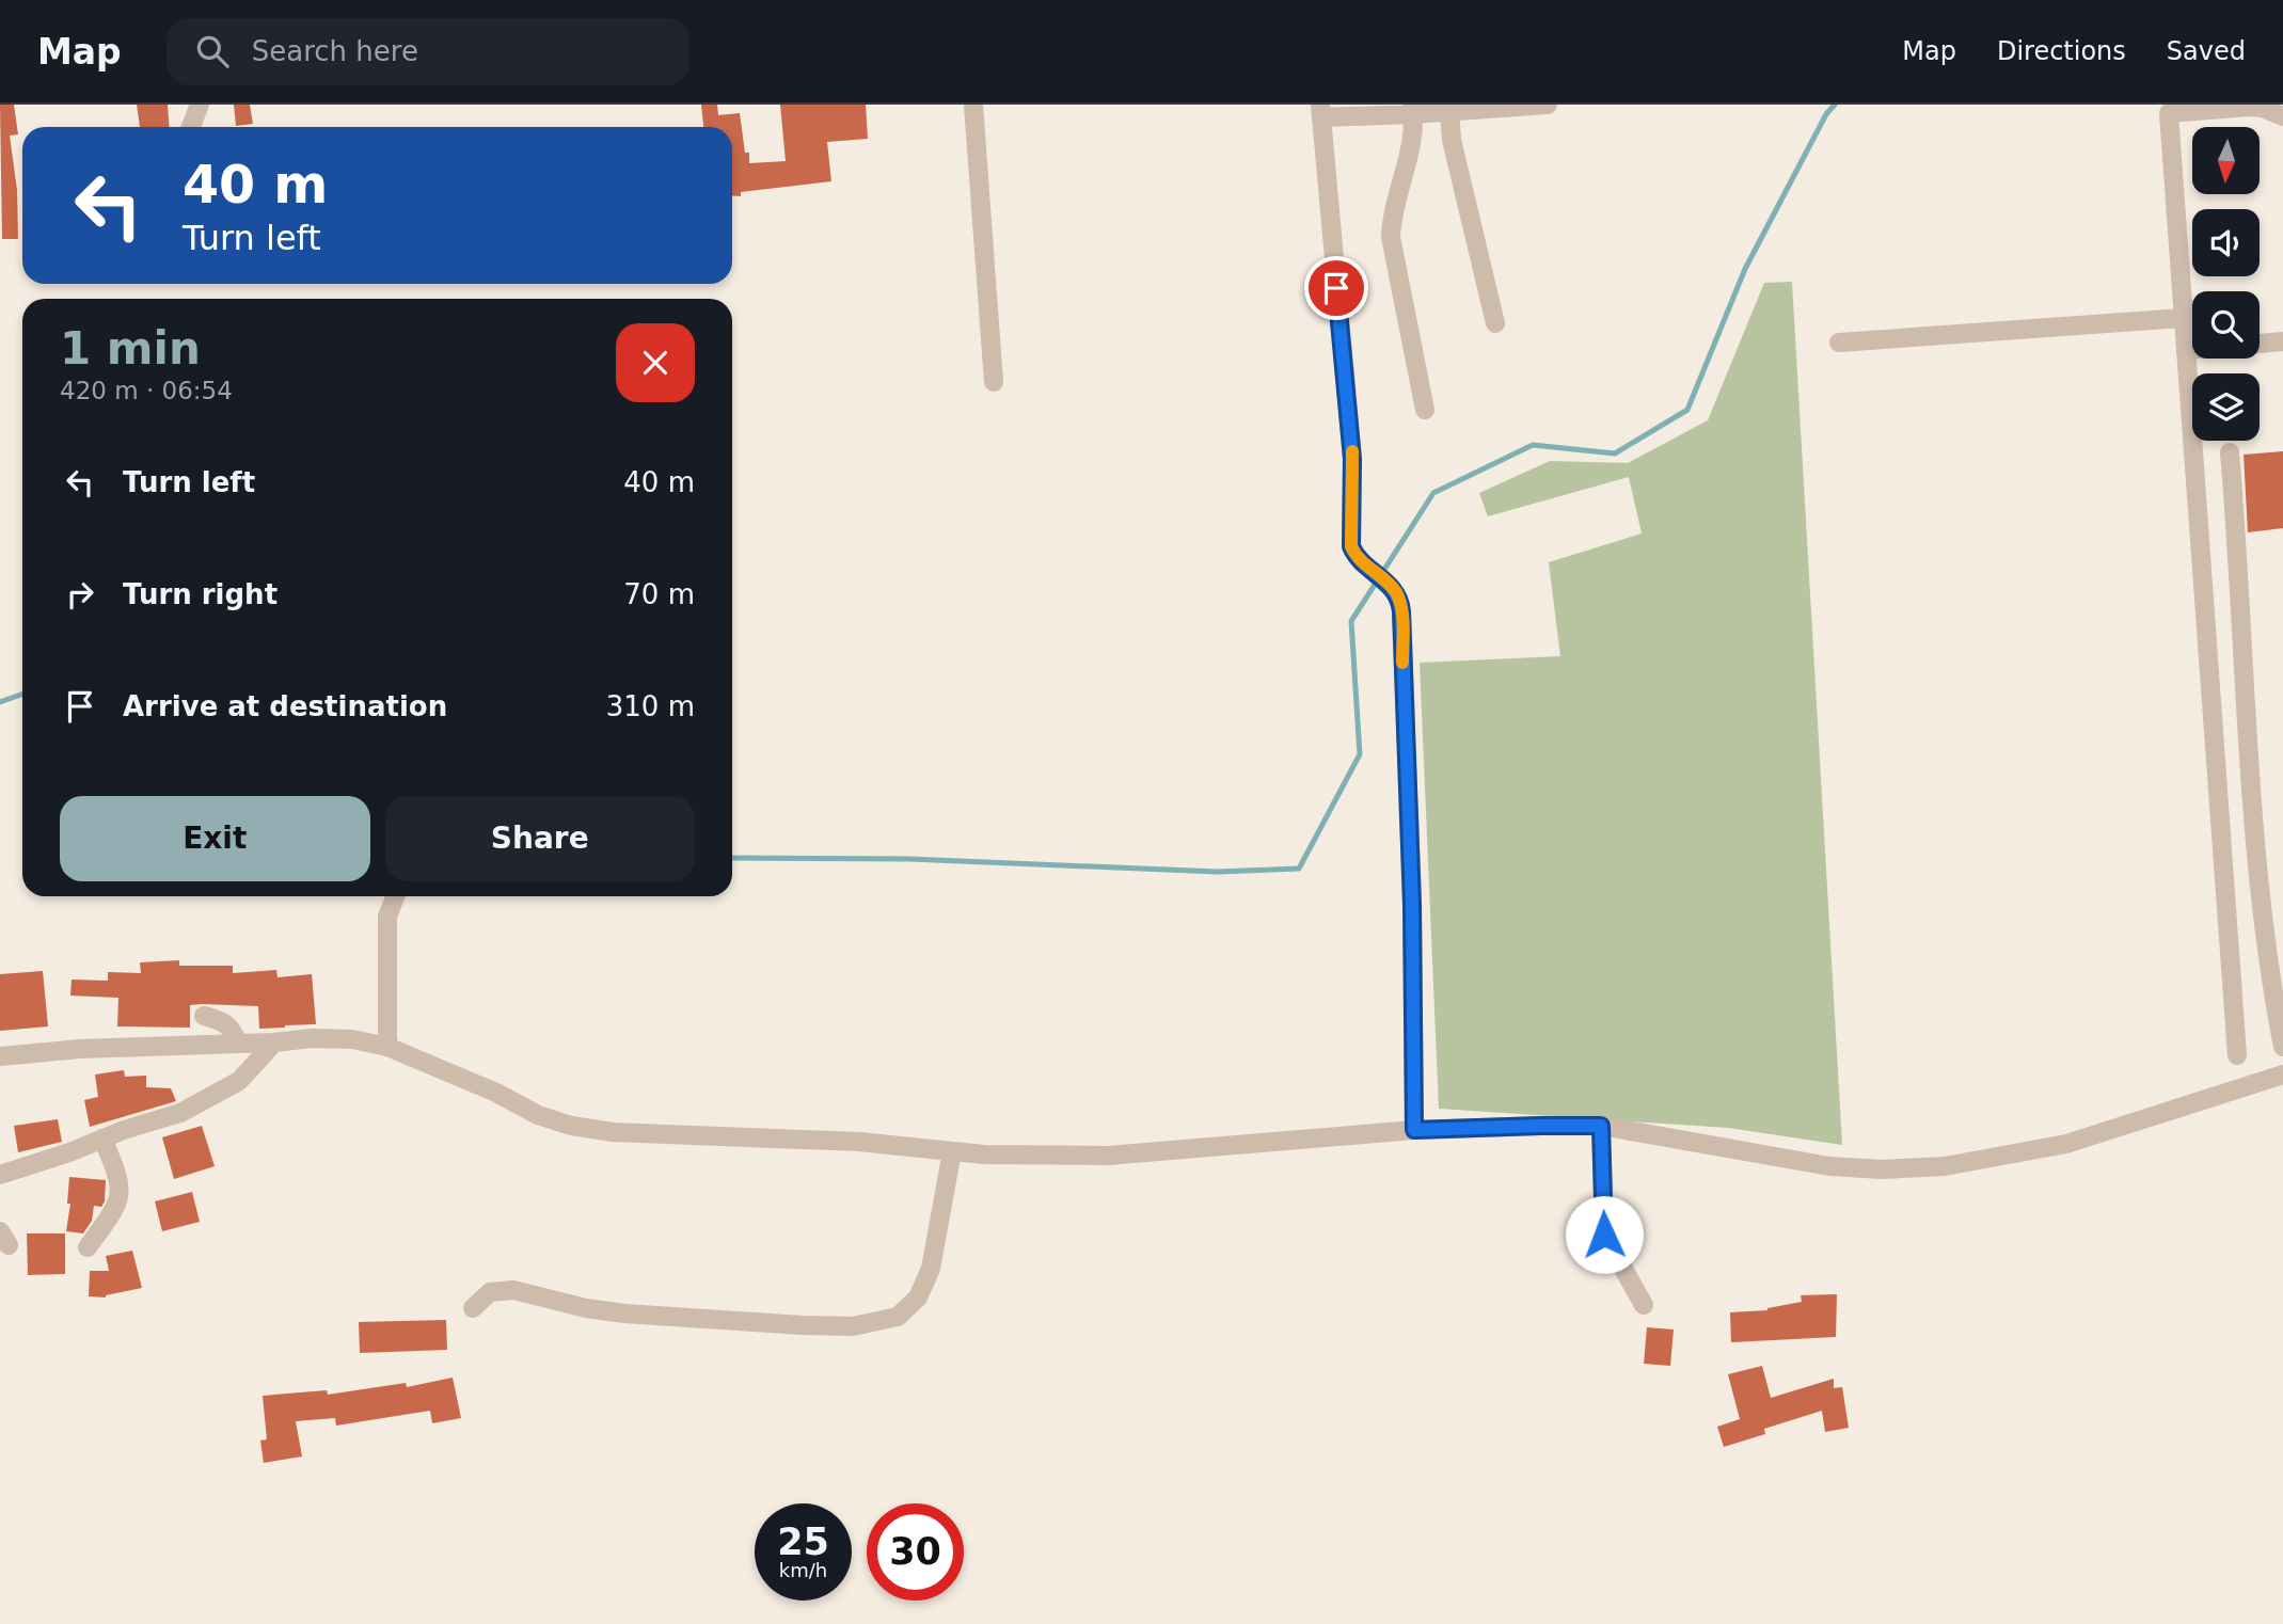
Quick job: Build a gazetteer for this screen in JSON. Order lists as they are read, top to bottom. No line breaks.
{"north":"bottom","page":{"header":"Map","search":"Search here","nav":["Map","Directions","Saved"],"turn":["40 m","Turn left"],"heading":["1 min","420 m · 06:54"],"list":[{"name":"Turn left","value":"40 m"},{"name":"Turn right","value":"70 m"},{"name":"Arrive at destination","value":"310 m"}],"buttons":["Exit","Share"],"speed":"25 km/h","limit":"30"}}
